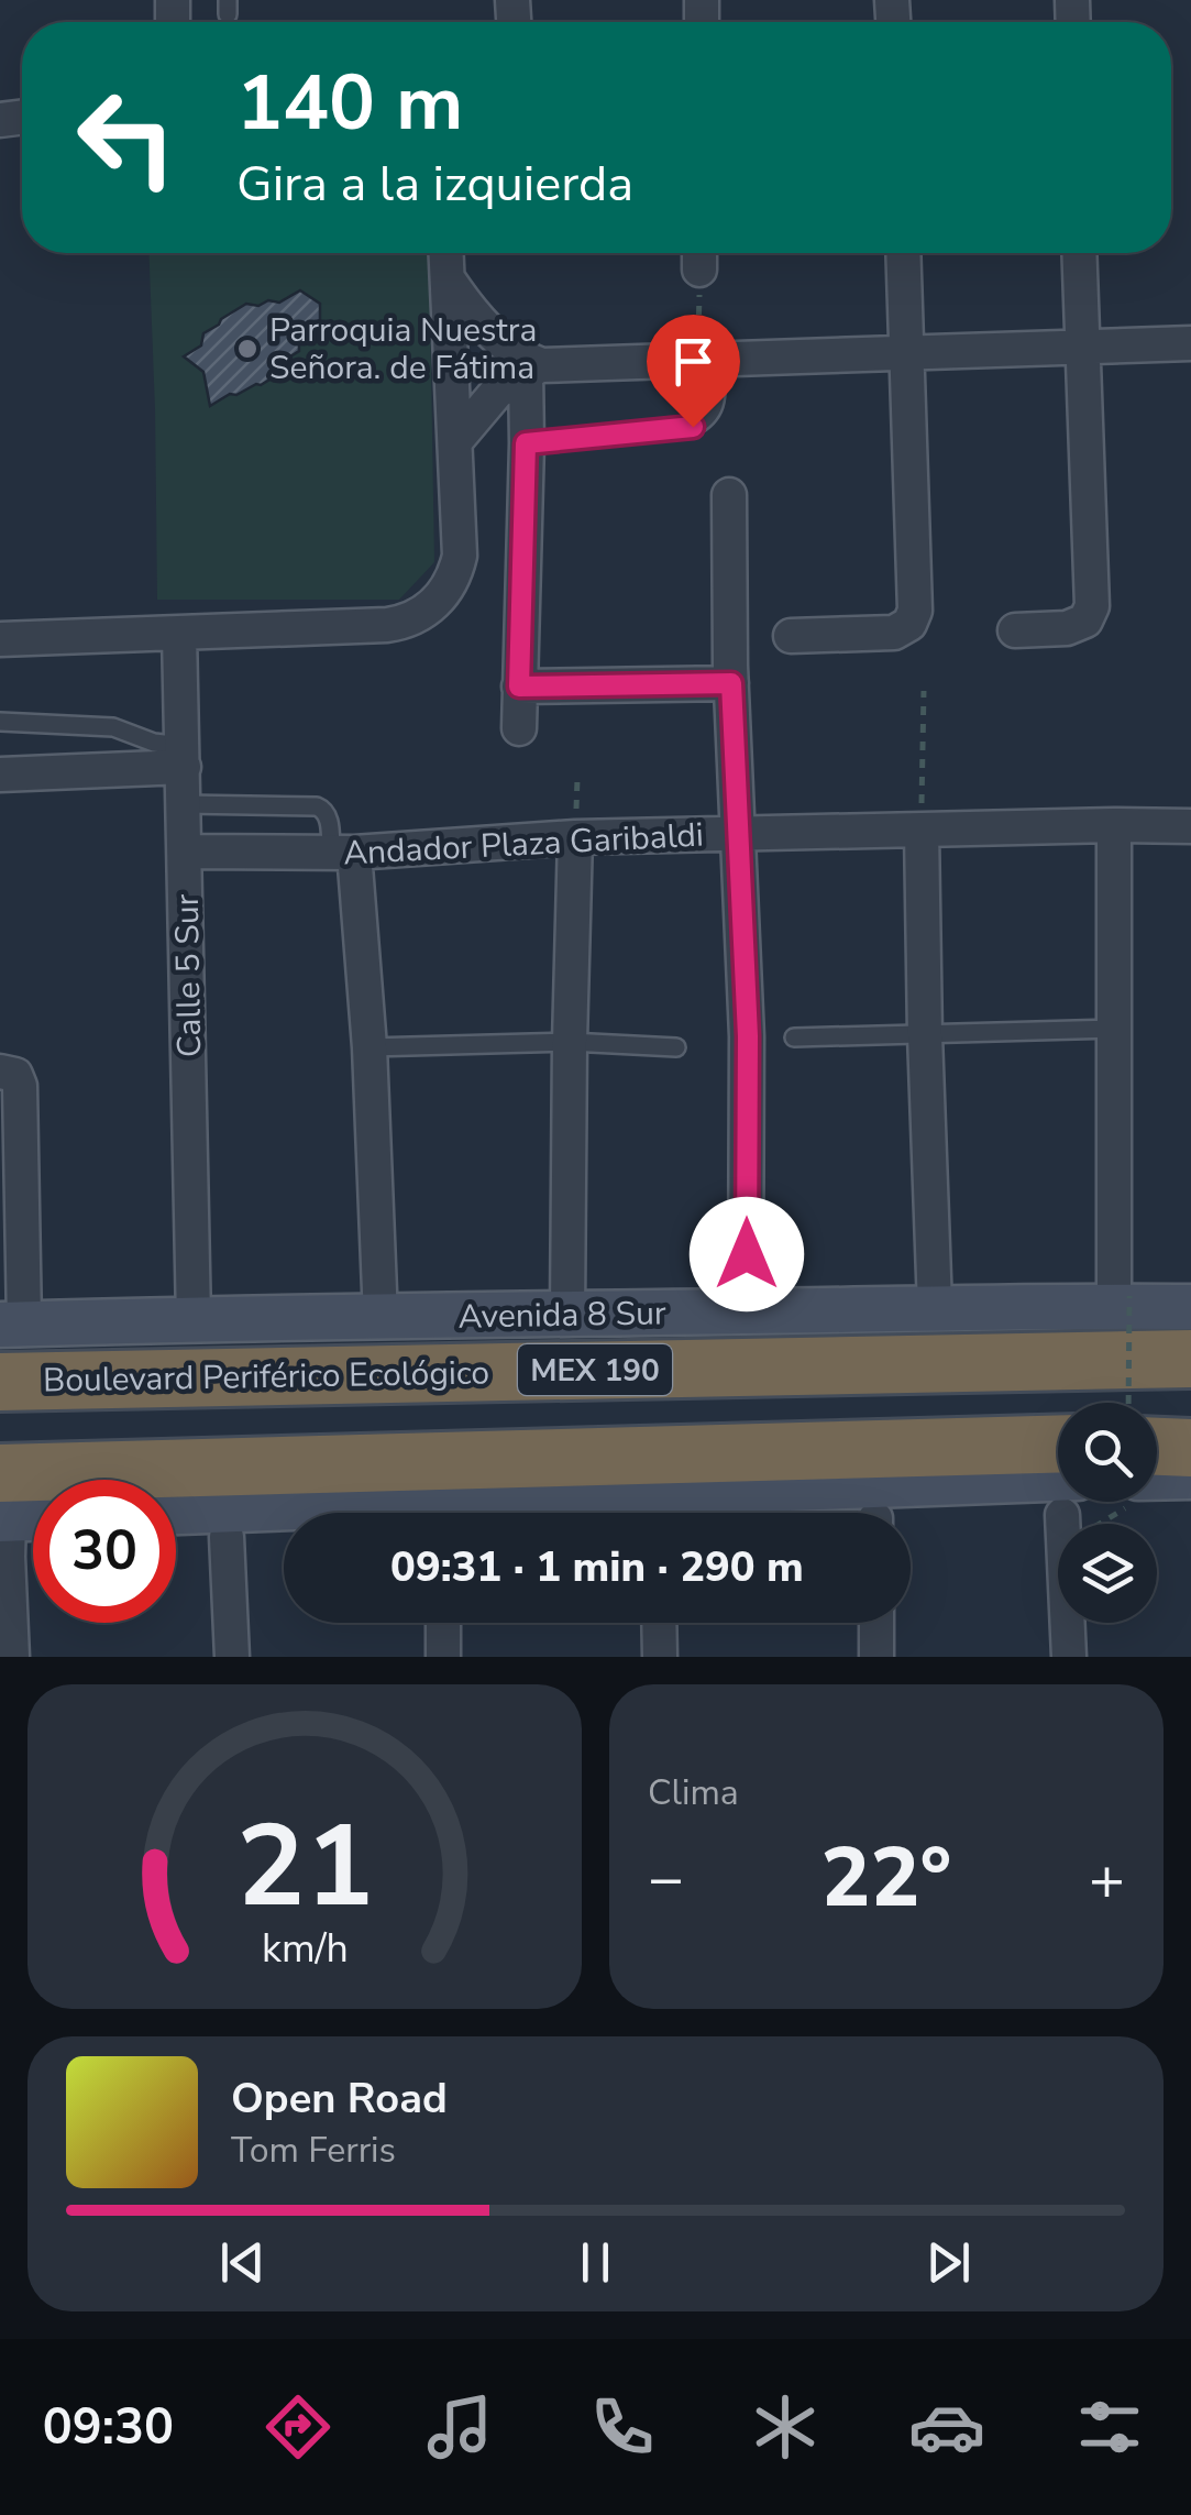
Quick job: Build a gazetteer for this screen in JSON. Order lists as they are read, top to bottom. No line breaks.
{"streets":{"highway":["MEX 190","Boulevard Periférico Ecológico"],"street":["Andador Plaza Garibaldi","Calle 5 Sur","Avenida 8 Sur"]},"crossings":[["Andador Plaza Garibaldi","Calle 5 Sur"],["Calle 5 Sur","Avenida 8 Sur"]],"places":["Parroquia Nuestra Señora. de Fátima"],"page":{"turn":["140 m","Gira a la izquierda"],"limit":"30","trip":"09:31 · 1 min · 290 m","tile":"Clima","heat":["−","22°","+"],"song":["Open Road","Tom Ferris"],"tabs":"09:30","gauge":["21","km/h"]}}
